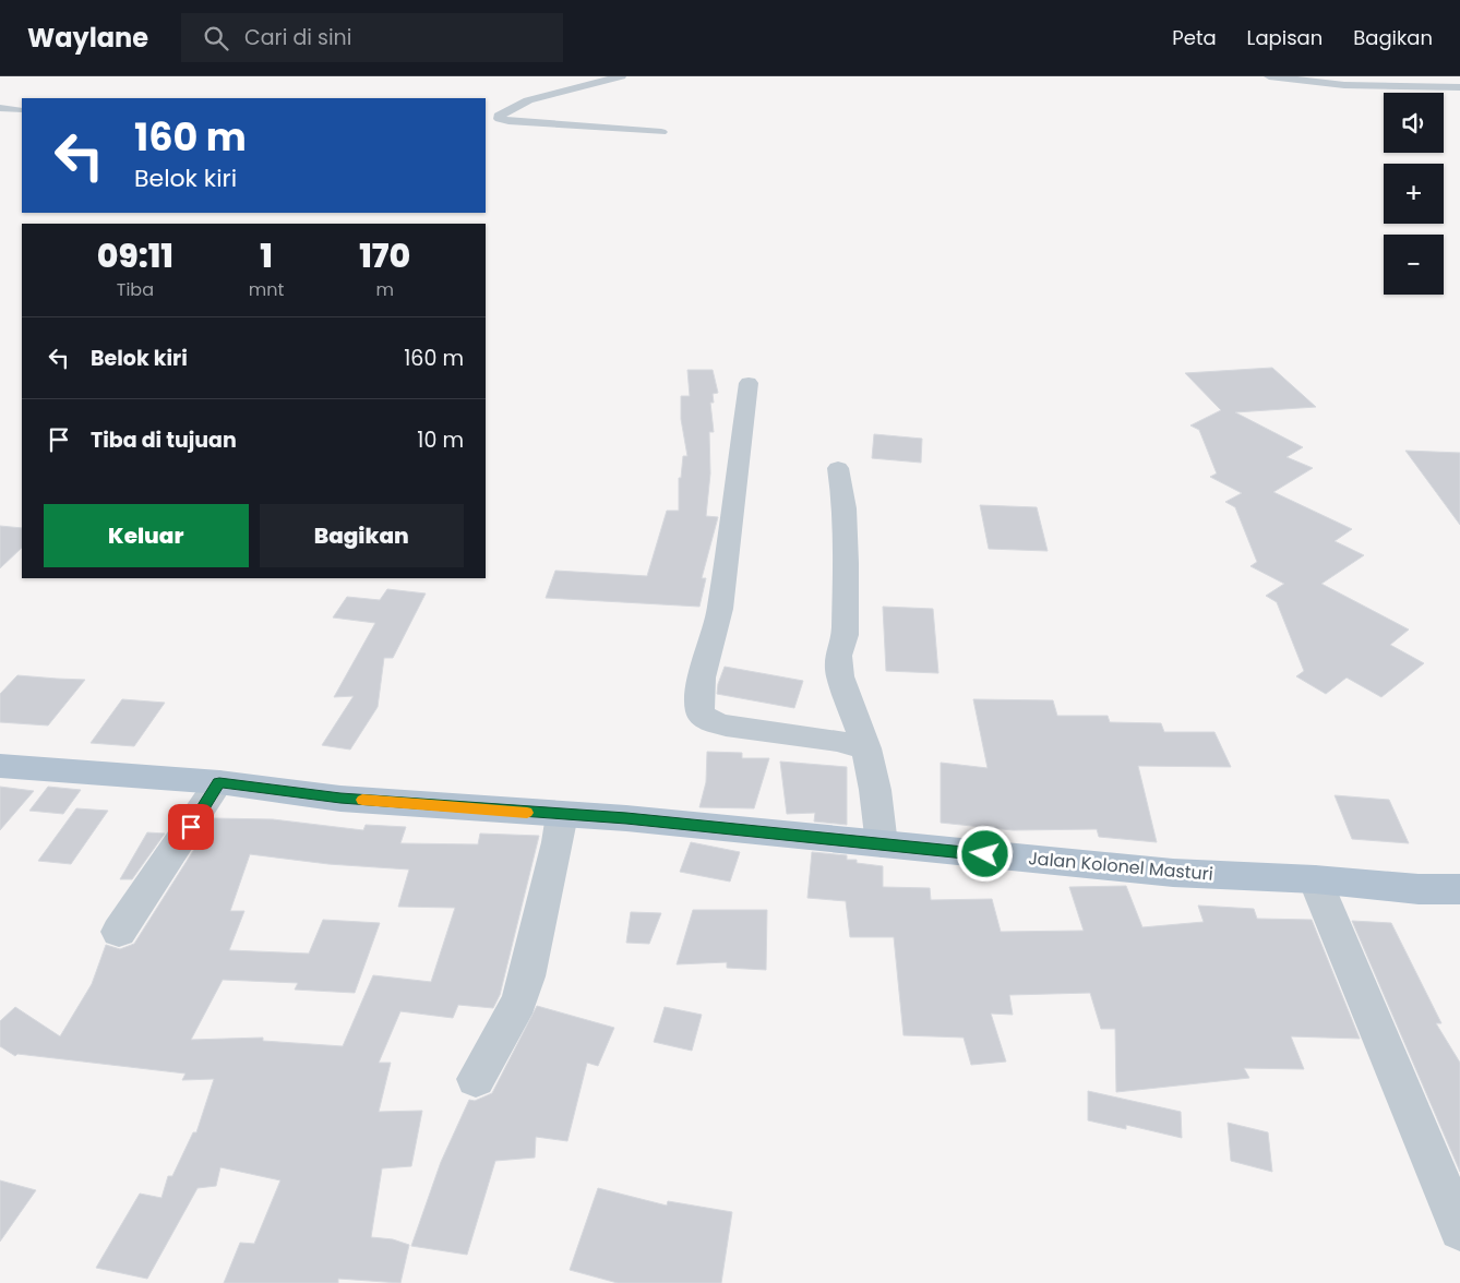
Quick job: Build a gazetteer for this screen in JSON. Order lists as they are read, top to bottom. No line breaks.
{"streets":{"main road":["Jalan Kolonel Masturi"]},"page":{"header":"Waylane","search":"Cari di sini","nav":["Peta","Lapisan","Bagikan"],"map_buttons":["+","−"],"turn":["160 m","Belok kiri"],"eta":["09:11","Tiba","1","mnt","170","m"],"list":[{"name":"Belok kiri","value":"160 m"},{"name":"Tiba di tujuan","value":"10 m"}],"buttons":["Keluar","Bagikan"]}}
